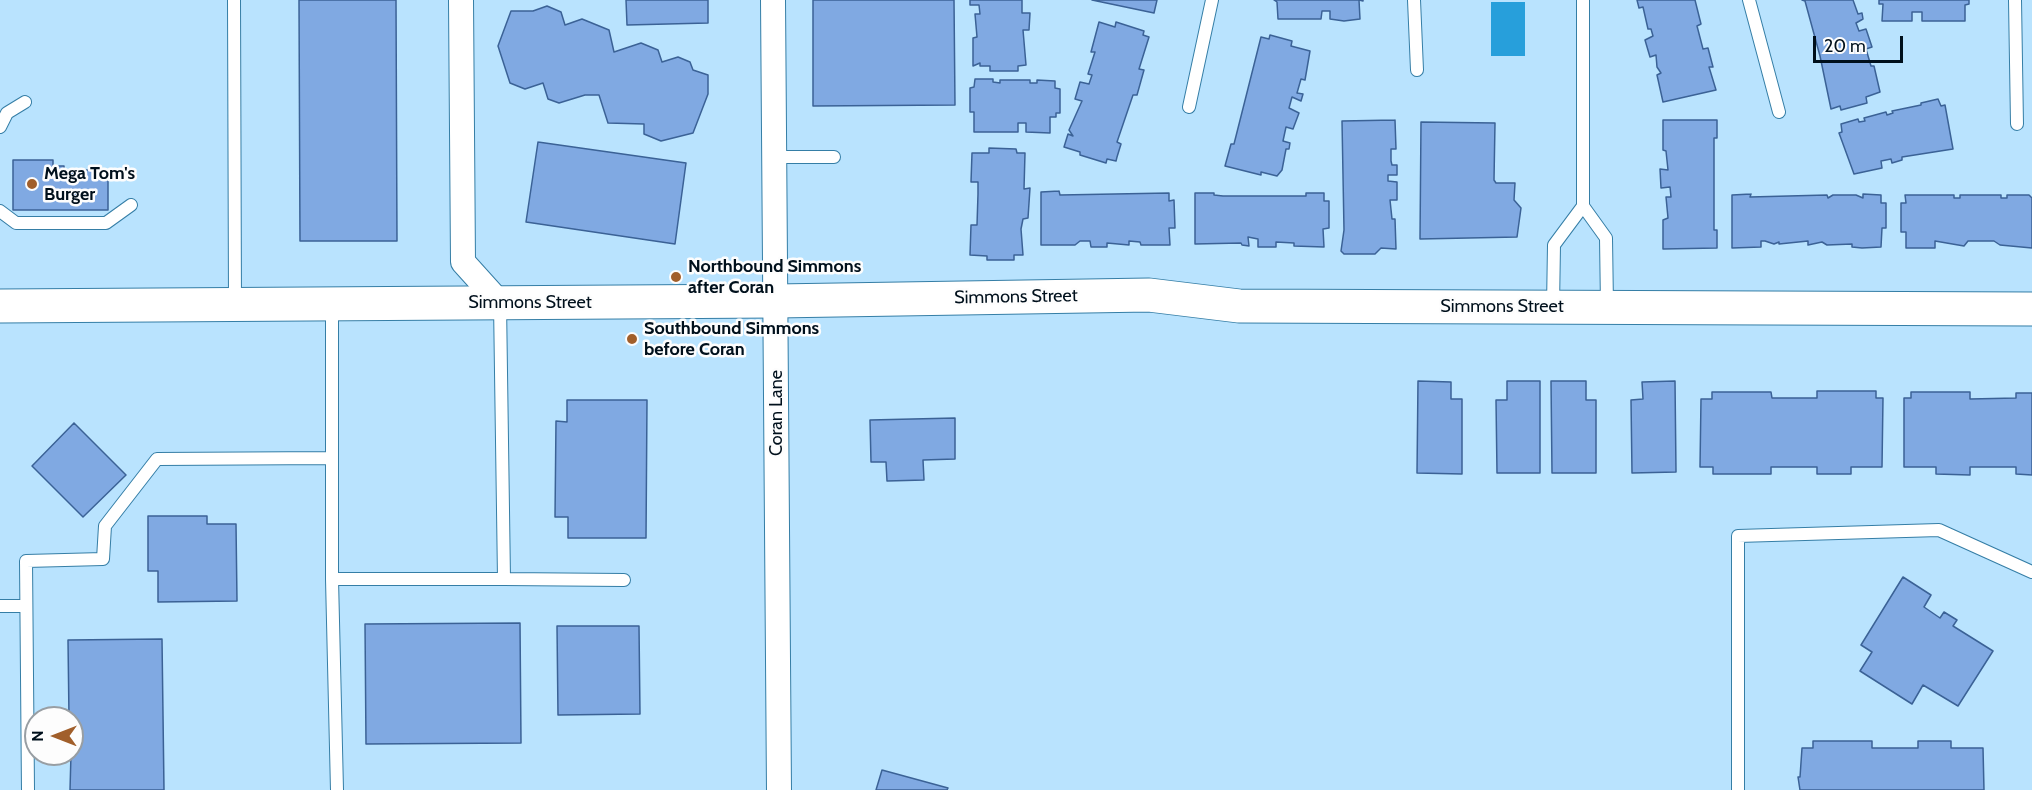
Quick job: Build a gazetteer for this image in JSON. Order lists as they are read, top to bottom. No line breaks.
{"streets":{"main road":["Simmons Street"],"street":["Coran Lane"]},"crossings":[["Simmons Street","Coran Lane"]],"places":["Mega Tom's Burger","Northbound Simmons after Coran","Southbound Simmons before Coran"],"scale_bar":"20 m","north":"left"}
